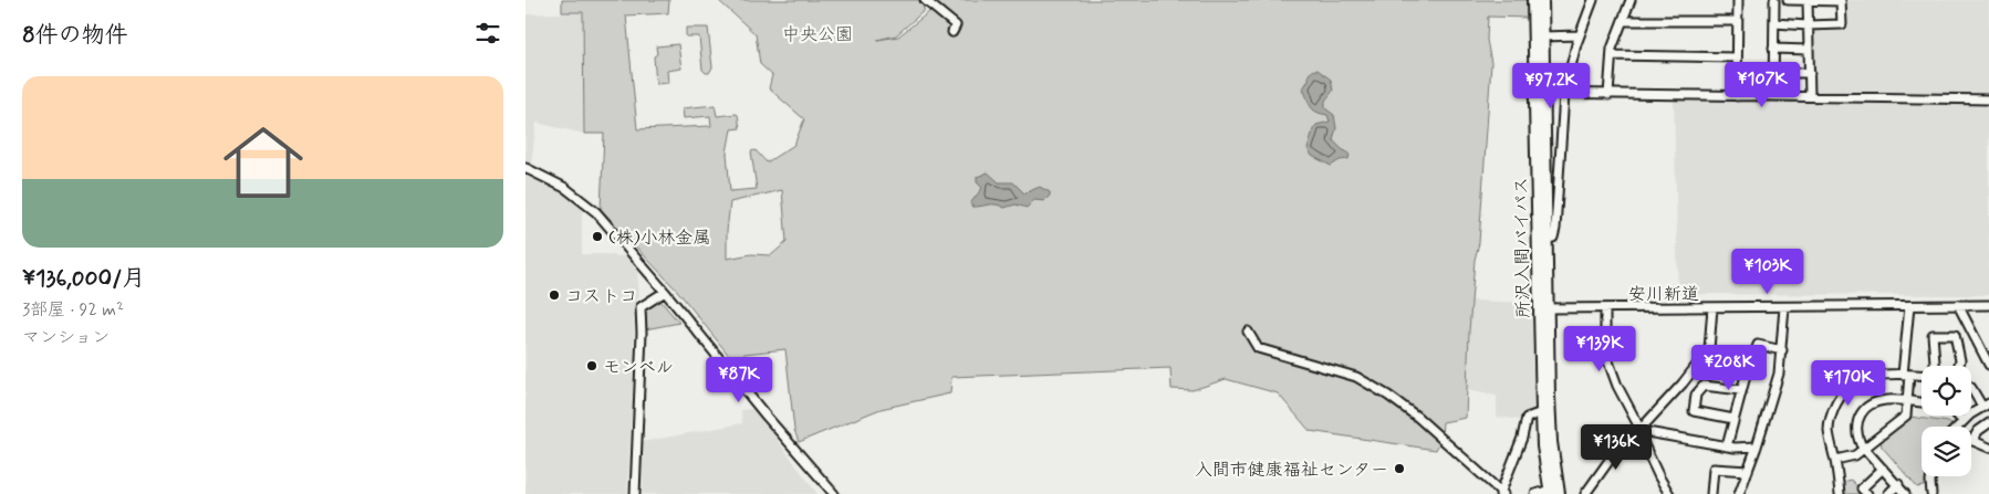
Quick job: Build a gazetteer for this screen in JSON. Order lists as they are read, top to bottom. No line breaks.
{"streets":{"highway":["所沢入間バイパス"],"street":["安川新道"]},"crossings":[["所沢入間バイパス","安川新道"]],"parks":["中央公園"],"places":["(株)小林金属","コストコ","モンベル","入間市健康福祉センター"],"page":{"heading":"8件の物件","price":["¥107K","¥97.2K","¥103K","¥139K","¥208K","¥87K","¥170K","¥136K"],"list":[{"name":"¥136,000/月","note":"3部屋 · 92 m² · マンション"}]}}
